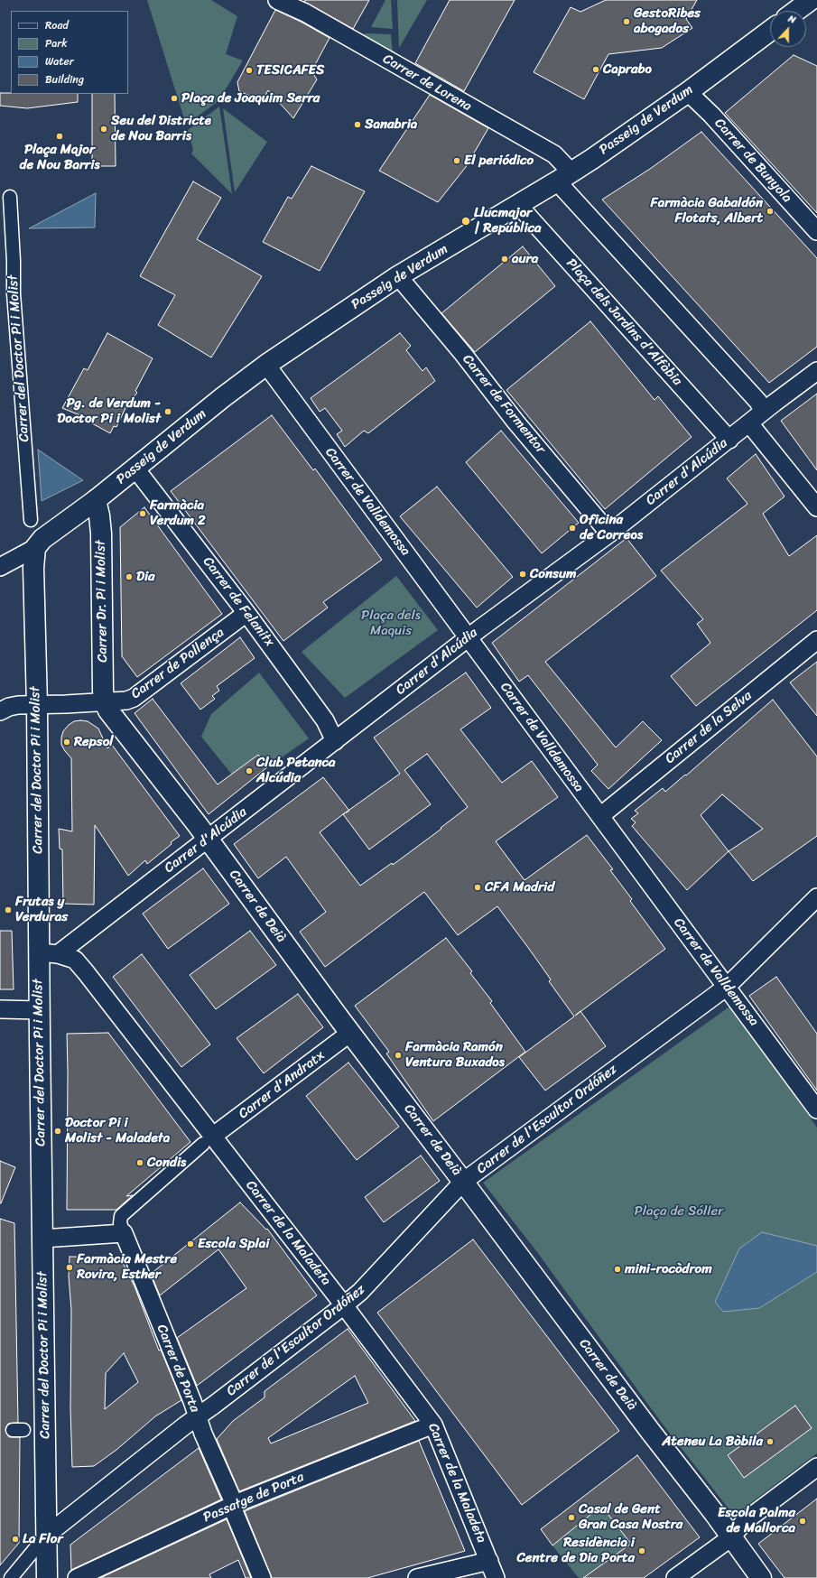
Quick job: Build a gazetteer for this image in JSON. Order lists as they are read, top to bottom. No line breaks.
{"streets":{"main road":["Passeig de Verdum","Carrer del Doctor Pi i Molist","Carrer Dr. Pi i Molist","Carrer de Deià"],"street":["Carrer de Lorena","Carrer de Bunyola","Plaça dels Jardins d'Alfàbia","Carrer de Formentor","Carrer d'Alcúdia","Carrer de Valldemossa","Carrer de Felanitx","Carrer de Pollença","Carrer de la Selva","Carrer d'Andratx","Carrer de l'Escultor Ordóñez","Carrer de la Maladeta","Carrer de Porta","Passatge de Porta"]},"crossings":[["Carrer de Lorena","Passeig de Verdum"],["Passeig de Verdum","Carrer de Bunyola"],["Passeig de Verdum","Plaça dels Jardins d'Alfàbia"],["Passeig de Verdum","Carrer del Doctor Pi i Molist"],["Passeig de Verdum","Carrer de Formentor"],["Passeig de Verdum","Carrer de Valldemossa"],["Passeig de Verdum","Carrer Dr. Pi i Molist"],["Passeig de Verdum","Carrer de Felanitx"],["Plaça dels Jardins d'Alfàbia","Carrer d'Alcúdia"],["Carrer del Doctor Pi i Molist","Carrer de Pollença"],["Carrer del Doctor Pi i Molist","Carrer de l'Escultor Ordóñez"],["Carrer del Doctor Pi i Molist","Carrer de la Maladeta"],["Carrer de Formentor","Carrer d'Alcúdia"],["Carrer d'Alcúdia","Carrer de Valldemossa"],["Carrer d'Alcúdia","Carrer de Felanitx"],["Carrer d'Alcúdia","Carrer de Deià"],["Carrer d'Alcúdia","Carrer de la Maladeta"],["Carrer de Valldemossa","Carrer de la Selva"],["Carrer de Valldemossa","Carrer de l'Escultor Ordóñez"],["Carrer Dr. Pi i Molist","Carrer de Pollença"],["Carrer Dr. Pi i Molist","Carrer de Deià"],["Carrer de Felanitx","Carrer de Pollença"],["Carrer de Pollença","Carrer de Deià"],["Carrer de Deià","Carrer d'Andratx"],["Carrer de Deià","Carrer de l'Escultor Ordóñez"],["Carrer d'Andratx","Carrer de la Maladeta"],["Carrer d'Andratx","Carrer de Porta"],["Carrer de l'Escultor Ordóñez","Carrer de la Maladeta"],["Carrer de l'Escultor Ordóñez","Carrer de Porta"],["Carrer de la Maladeta","Passatge de Porta"],["Carrer de Porta","Passatge de Porta"]],"parks":["Plaça dels Maquis","Plaça de Sóller"],"places":["GestoRibes abogados","Caprabo","TESICAFES","Plaça de Joaquim Serra","Sanabria","Seu del Districte de Nou Barris","Plaça Major de Nou Barris","El periódico","Farmàcia Gabaldón Flotats, Albert","Llucmajor | República","aura","Pg. de Verdum - Doctor Pi i Molist","Farmàcia Verdum 2","Oficina de Correos","Consum","Dia","Repsol","Club Petanca Alcúdia","CFA Madrid","Frutas y Verduras","Farmàcia Ramón Ventura Buxados","Doctor Pi i Molist - Maladeta","Condis","Escola Splai","Farmàcia Mestre Rovira, Esther","mini-rocòdrom","Ateneu La Bòbila","Casal de Gent Gran Casa Nostra","Escola Palma de Mallorca","La Flor","Residència i Centre de Dia Porta"],"legend":["Road","Park","Water","Building"],"north":"top"}
